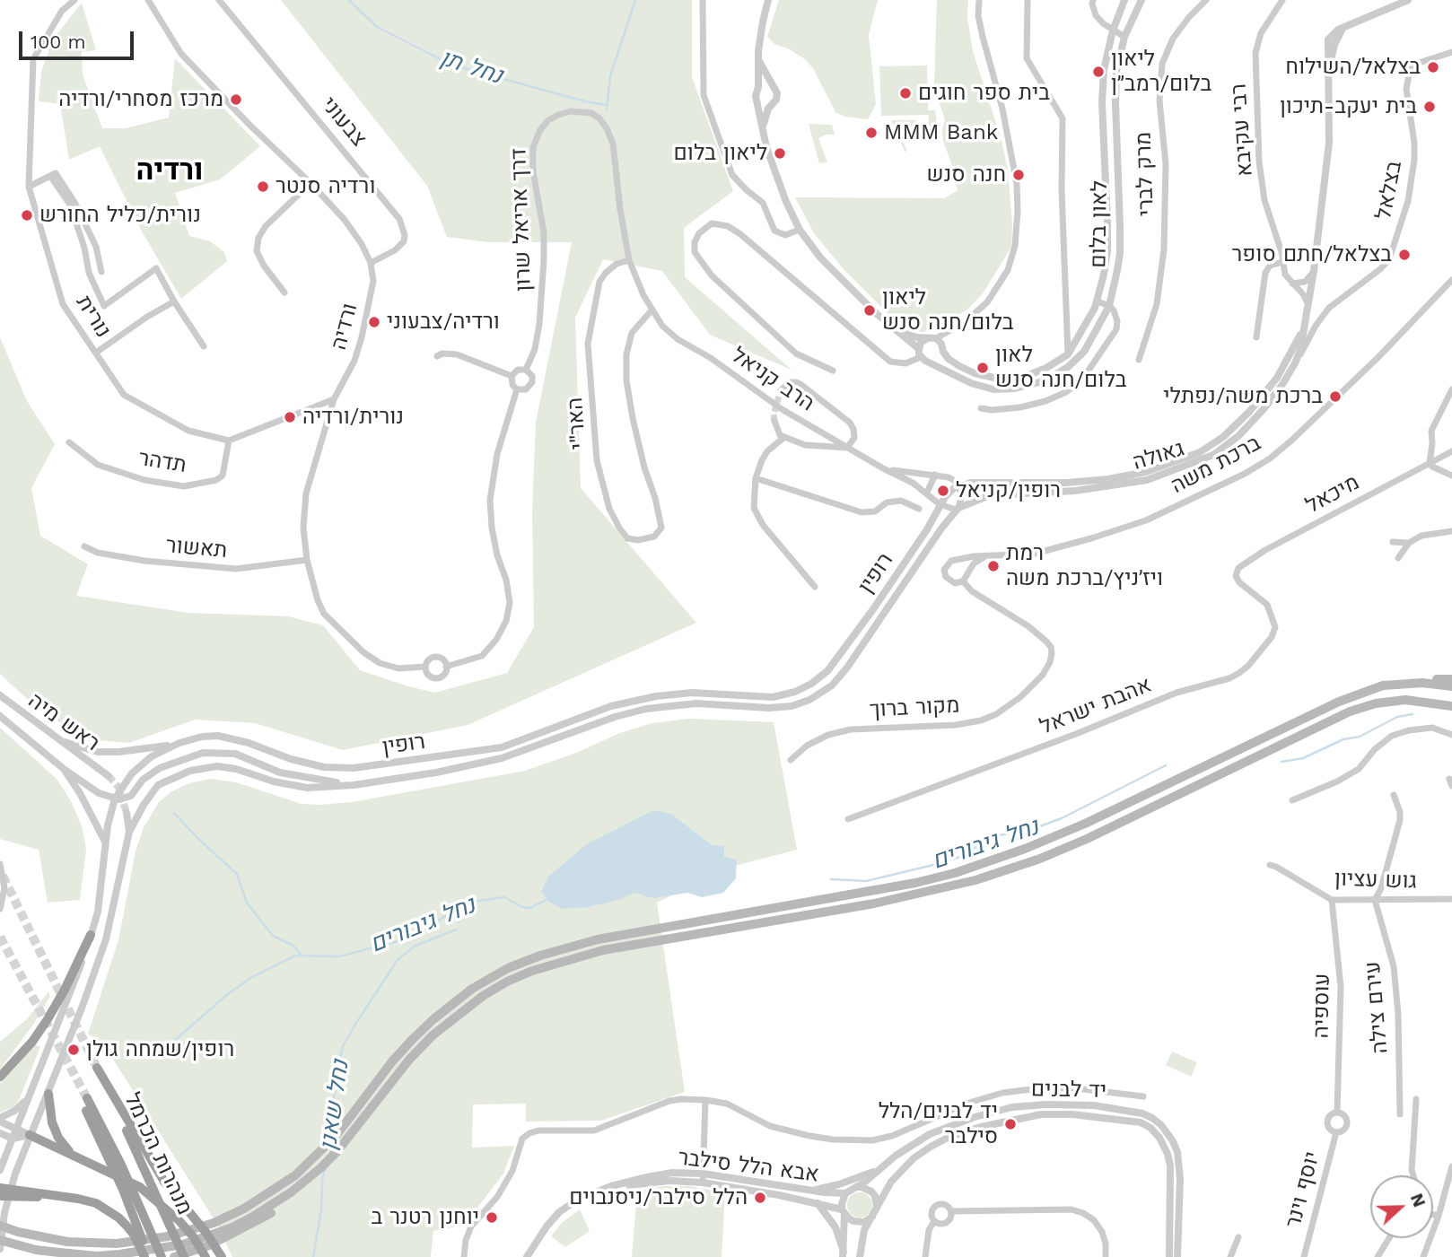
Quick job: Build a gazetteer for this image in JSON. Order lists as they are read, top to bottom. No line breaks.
{"streets":{"highway":["מנהרות הכרמל"],"street":["צבעוני","רבי עקיבא","מרק לברי","בצלאל","דרך אריאל שרון","לאון בלום","נורית","ורדיה","הרב קניאל","האר\"י","גאולה","תדהר","ברכת משה","מיכאל","תאשור","רופין","אהבת ישראל","מקור ברוך","ראש מיה","גוש עציון","עוספיה","עירם צילה","יד לבנים","אבא הלל סילבר","יוסף וינר"]},"crossings":[["צבעוני","ורדיה"],["רבי עקיבא","גאולה"],["בצלאל","גאולה"],["דרך אריאל שרון","האר\"י"],["נורית","תדהר"],["ורדיה","תאשור"],["הרב קניאל","האר\"י"],["הרב קניאל","גאולה"],["הרב קניאל","רופין"],["גאולה","רופין"],["ברכת משה","מקור ברוך"],["מיכאל","אהבת ישראל"],["רופין","ראש מיה"],["גוש עציון","עוספיה"],["גוש עציון","עירם צילה"],["עוספיה","יוסף וינר"],["יד לבנים","אבא הלל סילבר"]],"districts":["ורדיה"],"water":["נחל תן","נחל גיבורים","נחל שאנן"],"places":["בצלאל/השילוח","ליאון בלום/רמב״ן","בית ספר חוגים","מרכז מסחרי/ורדיה","בית יעקב-תיכון","MMM Bank","ליאון בלום","חנה סנש","ורדיה סנטר","נורית/כליל החורש","בצלאל/חתם סופר","ליאון בלום/חנה סנש","ורדיה/צבעוני","לאון בלום/חנה סנש","ברכת משה/נפתלי","נורית/ורדיה","רופין/קניאל","רמת ויז׳ניץ/ברכת משה","רופין/שמחה גולן","יד לבנים/הלל סילבר","הלל סילבר/ניסנבוים","יוחנן רטנר ב"],"scale_bar":"100 m","north":"right"}
